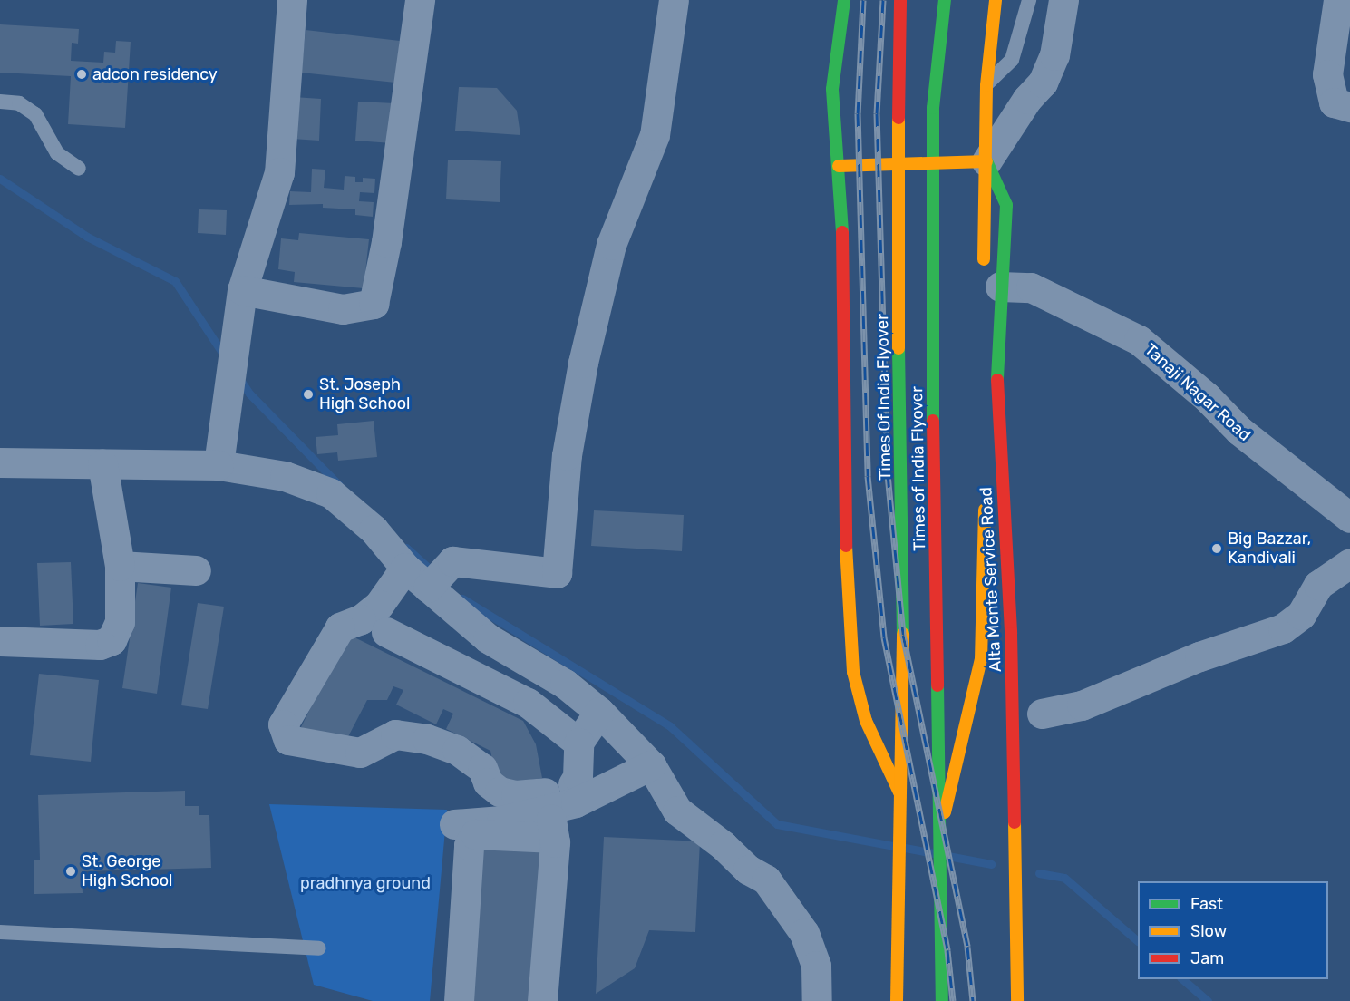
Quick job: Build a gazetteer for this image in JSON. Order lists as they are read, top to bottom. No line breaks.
{"streets":{"main road":["Times Of India Flyover","Times of India Flyover","Alta Monte Service Road"],"street":["Tanaji Nagar Road"]},"crossings":[["Tanaji Nagar Road","Alta Monte Service Road"]],"parks":["pradhnya ground"],"places":["adcon residency","St. Joseph High School","Big Bazzar, Kandivali","St. George High School"],"legend":["Fast","Slow","Jam"]}
